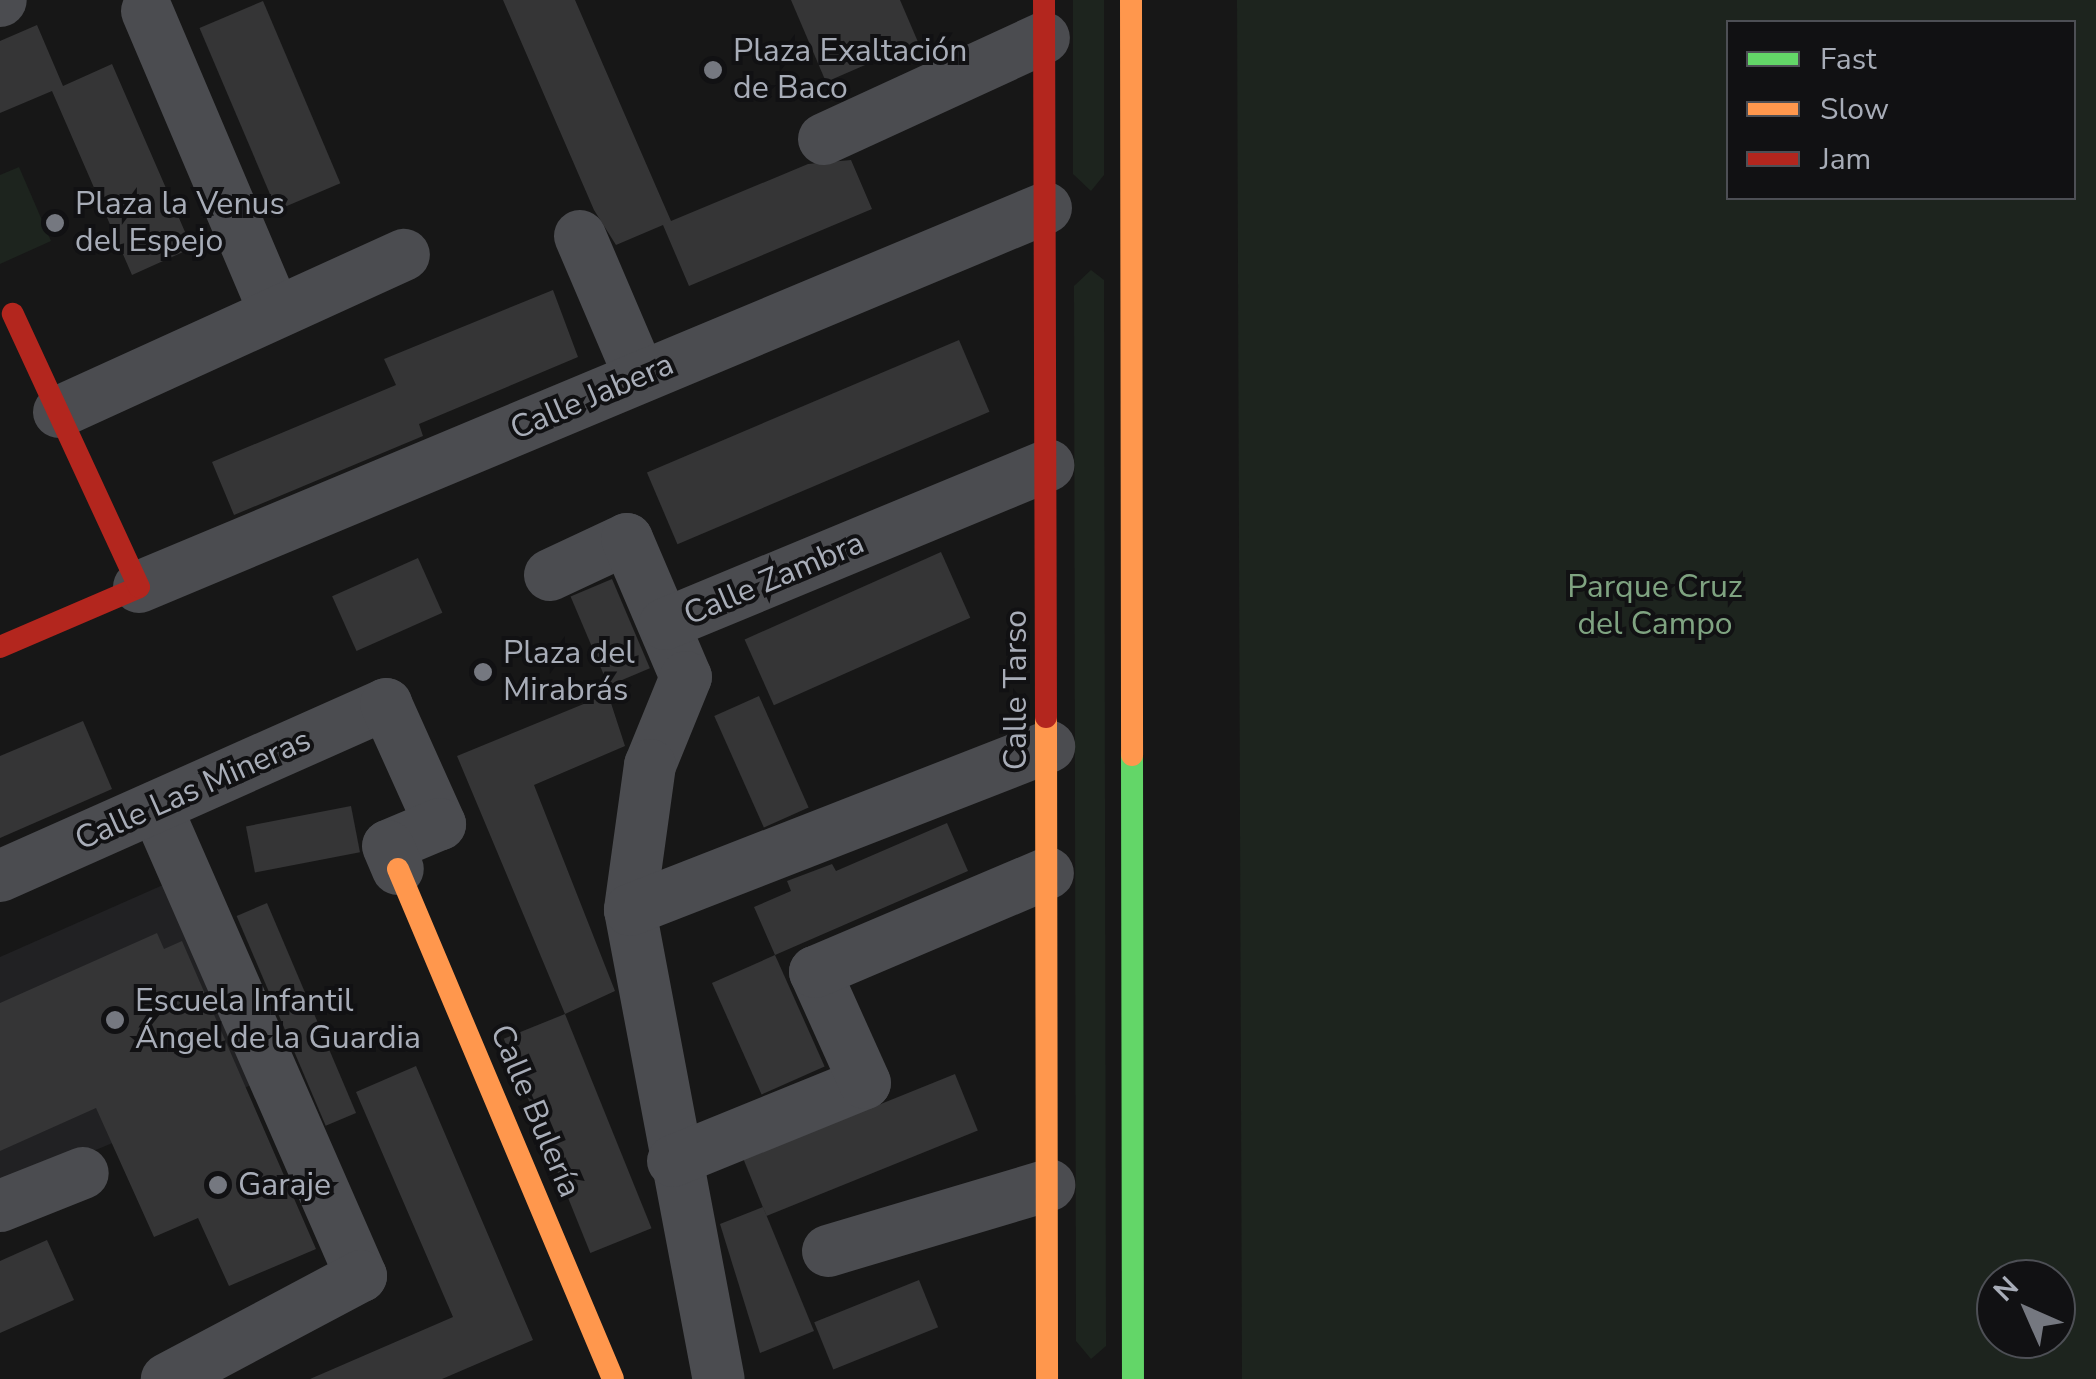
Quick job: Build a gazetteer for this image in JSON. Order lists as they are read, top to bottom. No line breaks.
{"streets":{"street":["Calle Jabera","Calle Zambra","Calle Tarso","Calle Las Mineras","Calle Bulería"]},"crossings":[["Calle Jabera","Calle Tarso"],["Calle Zambra","Calle Tarso"],["Calle Las Mineras","Calle Bulería"]],"parks":["Parque Cruz del Campo"],"places":["Plaza Exaltación de Baco","Plaza la Venus del Espejo","Plaza del Mirabrás","Escuela Infantil Ángel de la Guardia","Garaje"],"legend":["Fast","Slow","Jam"],"north":"top left"}
